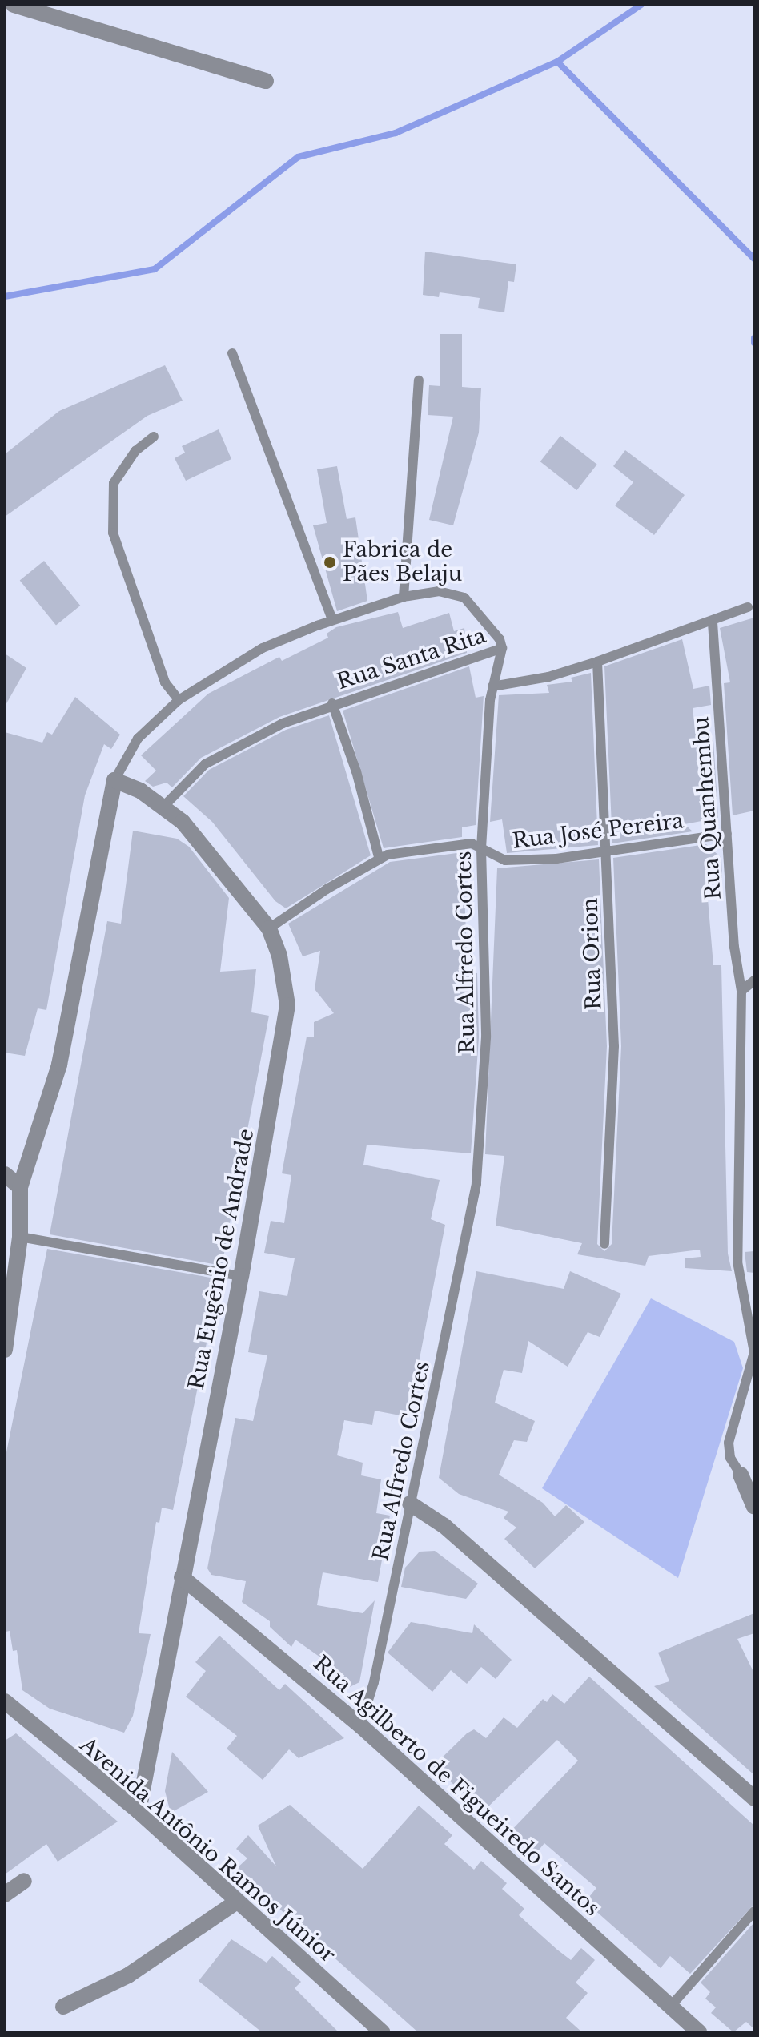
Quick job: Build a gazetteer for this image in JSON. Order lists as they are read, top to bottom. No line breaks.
{"streets":{"street":["Rua Eugênio de Andrade","Rua Agilberto de Figueiredo Santos","Avenida Antônio Ramos Júnior"],"lane":["Rua Santa Rita","Rua Quanhembu","Rua José Pereira","Rua Alfredo Cortes","Rua Orion"]},"crossings":[["Rua Santa Rita","Rua José Pereira"],["Rua Santa Rita","Rua Alfredo Cortes"],["Rua Santa Rita","Rua Eugênio de Andrade"],["Rua Quanhembu","Rua José Pereira"],["Rua José Pereira","Rua Alfredo Cortes"],["Rua José Pereira","Rua Orion"],["Rua José Pereira","Rua Eugênio de Andrade"],["Rua Alfredo Cortes","Rua Agilberto de Figueiredo Santos"],["Rua Eugênio de Andrade","Rua Agilberto de Figueiredo Santos"],["Rua Eugênio de Andrade","Avenida Antônio Ramos Júnior"]],"places":["Fabrica de Pães Belaju"]}
